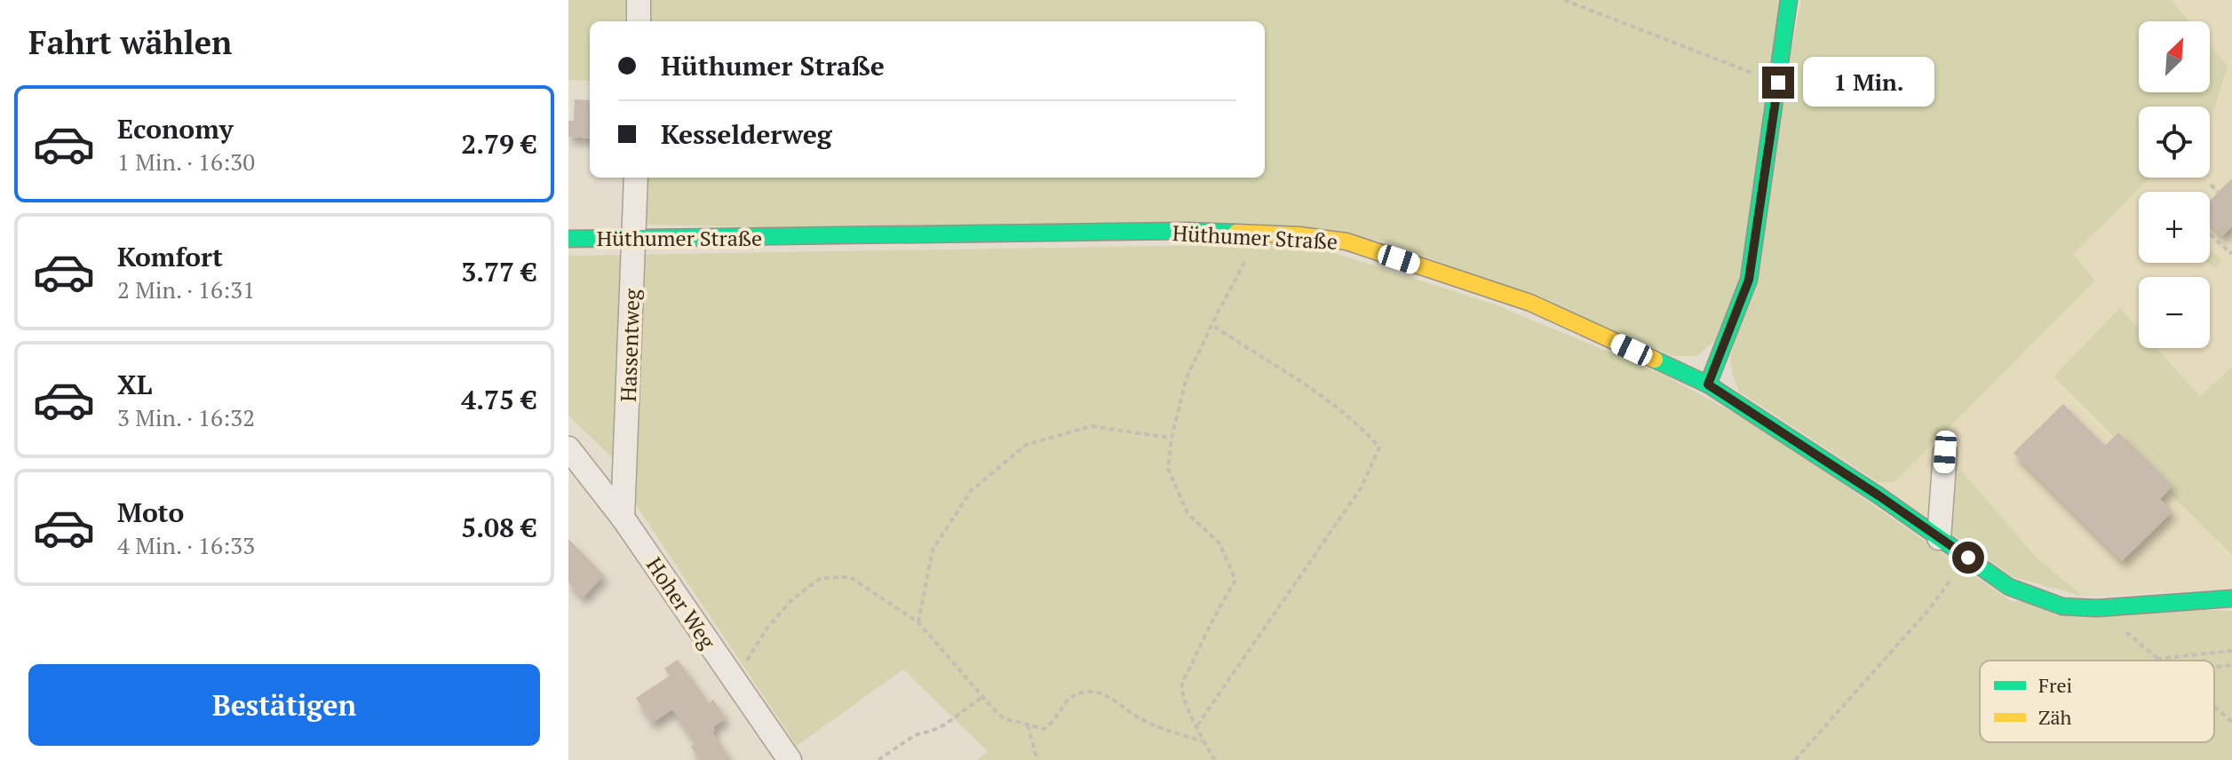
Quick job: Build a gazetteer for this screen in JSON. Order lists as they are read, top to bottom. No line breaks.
{"streets":{"street":["Hüthumer Straße","Hassentweg","Hoher Weg"]},"crossings":[["Hüthumer Straße","Hassentweg"],["Hassentweg","Hoher Weg"]],"legend":["Frei","Zäh"],"north":"top right","page":{"heading":"Fahrt wählen","map_buttons":["+","−"],"banner":["Hüthumer Straße","Kesselderweg"],"bubble":"1 Min.","list":[{"name":"Economy","note":"1 Min. · 16:30","value":"2.79 €"},{"name":"Komfort","note":"2 Min. · 16:31","value":"3.77 €"},{"name":"XL","note":"3 Min. · 16:32","value":"4.75 €"},{"name":"Moto","note":"4 Min. · 16:33","value":"5.08 €"}],"buttons":"Bestätigen"}}
